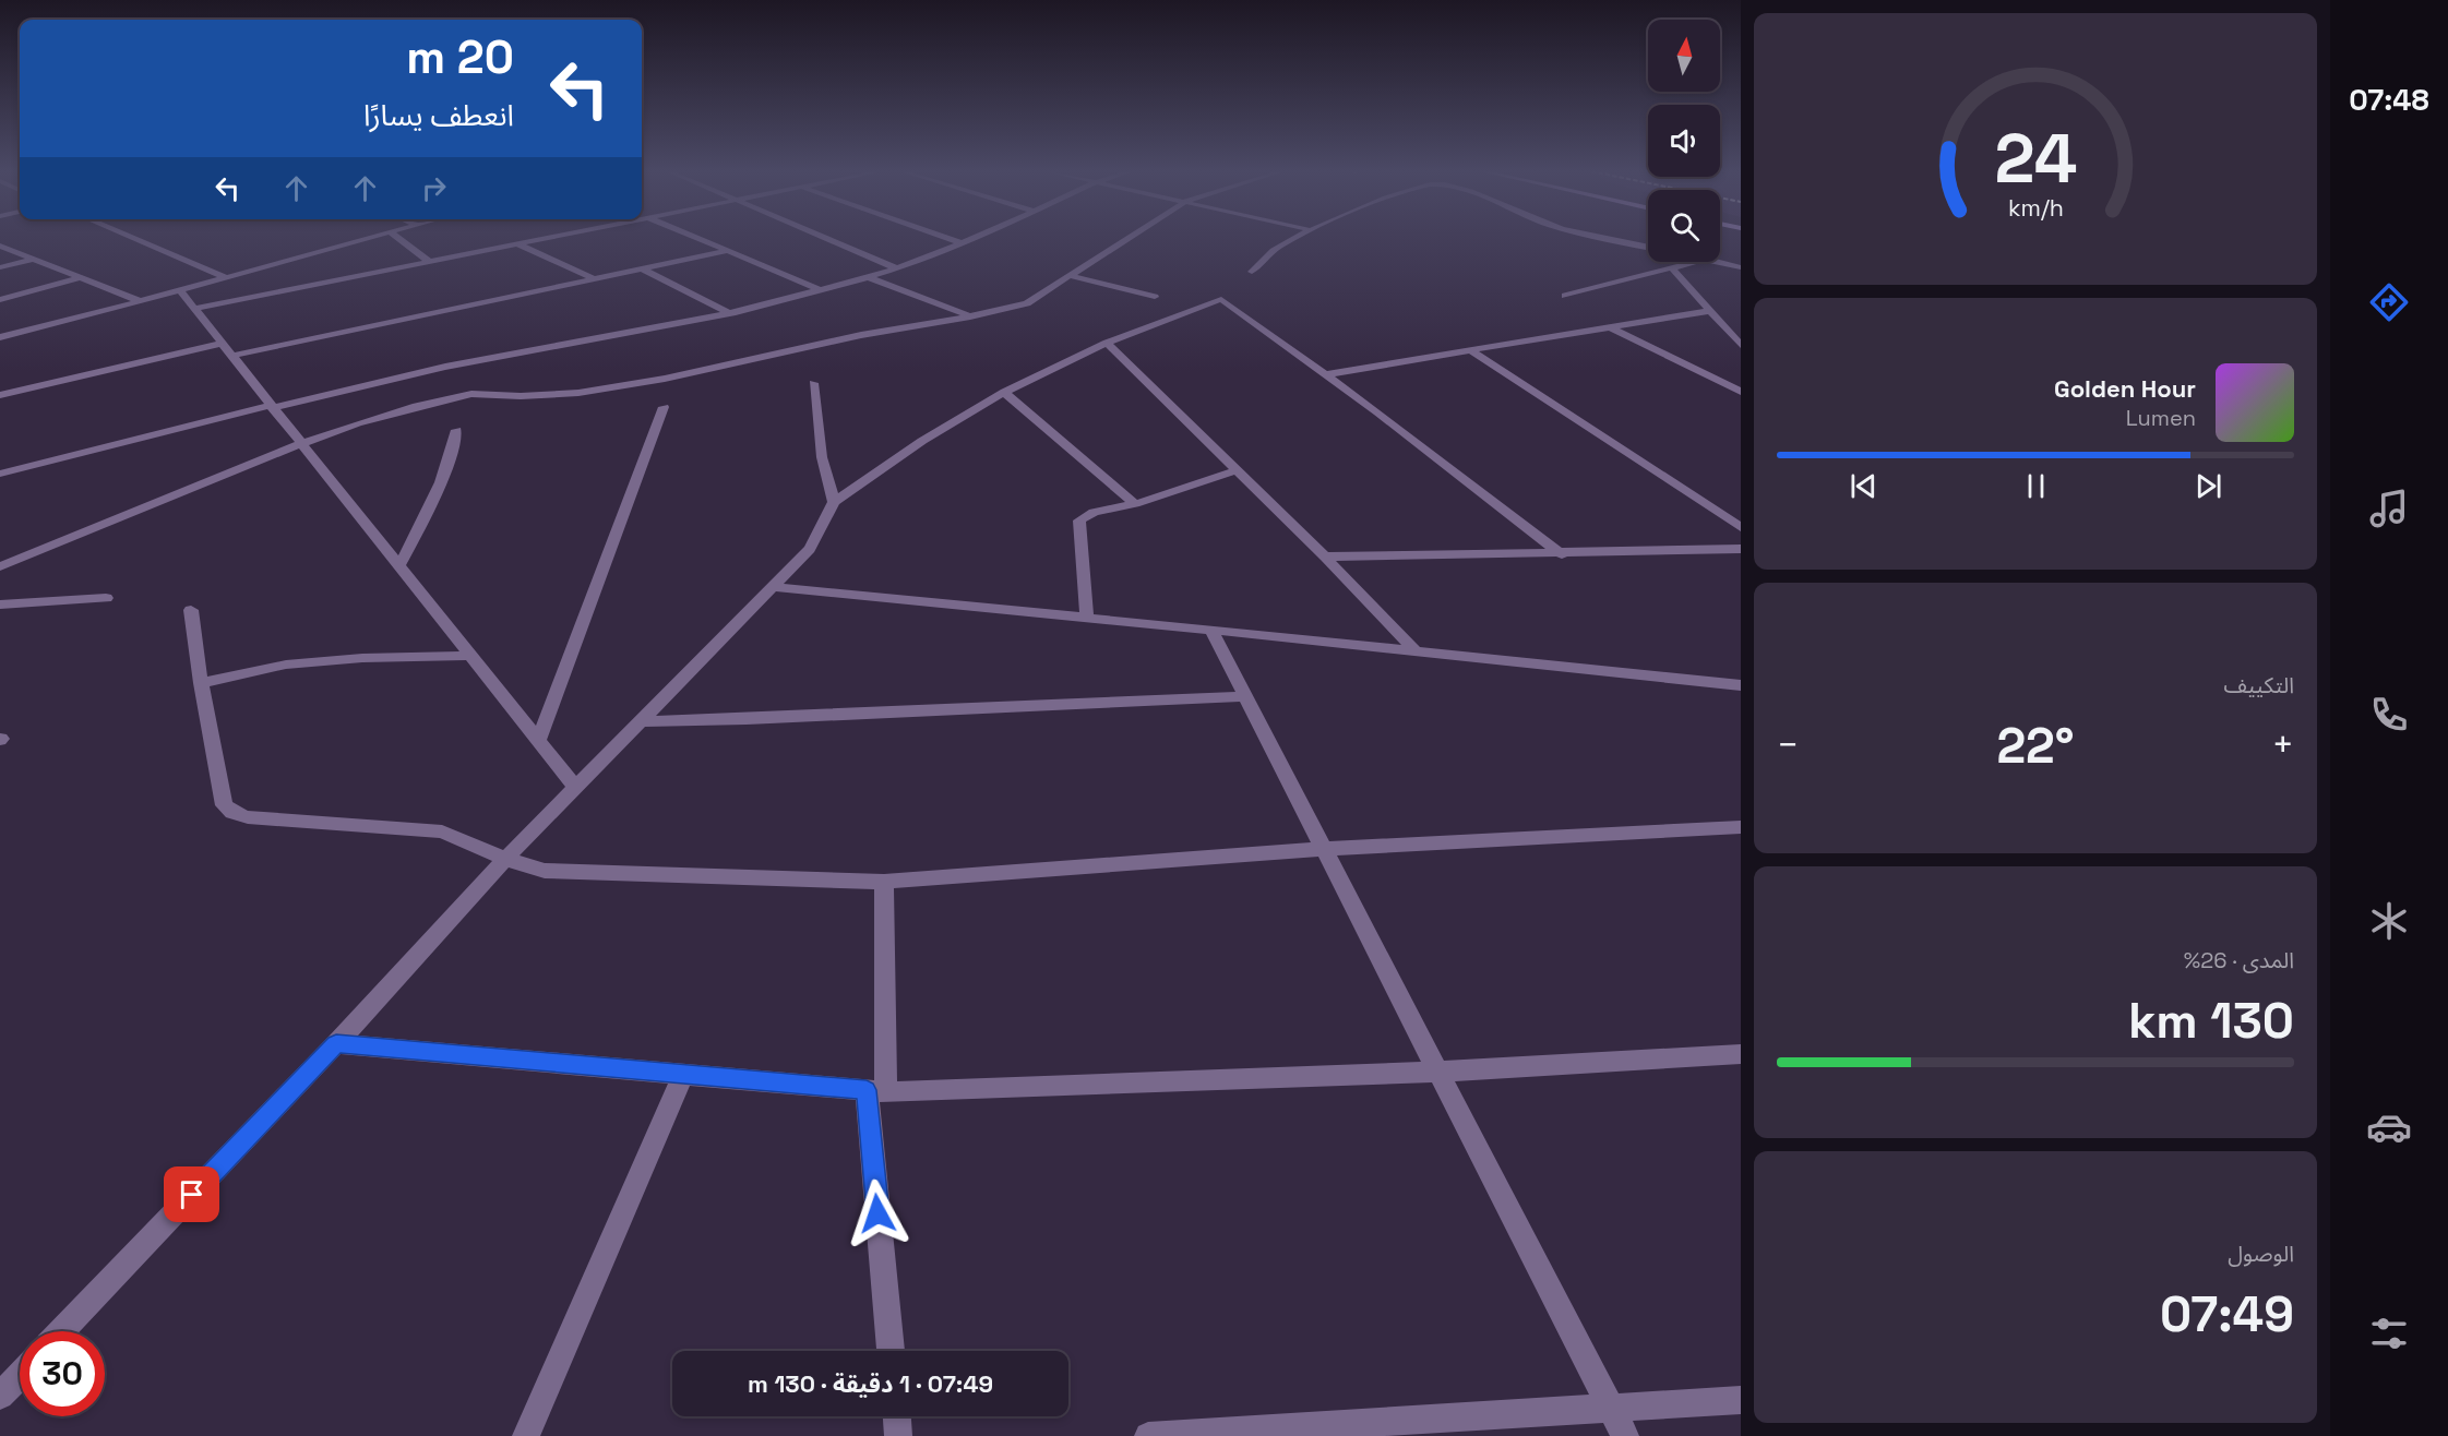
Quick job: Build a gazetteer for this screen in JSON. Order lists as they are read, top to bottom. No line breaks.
{"north":"top","page":{"tabs":"07:48","turn":["20 m","انعطف يسارًا"],"song":["Golden Hour","Lumen"],"tile":["التكييف",["المدى · 26%","130 km"],["الوصول","07:49"]],"heat":["−","22°","+"],"limit":"30","trip":"07:49 · 1 دقيقة · 130 m","gauge":["24","km/h"]}}
